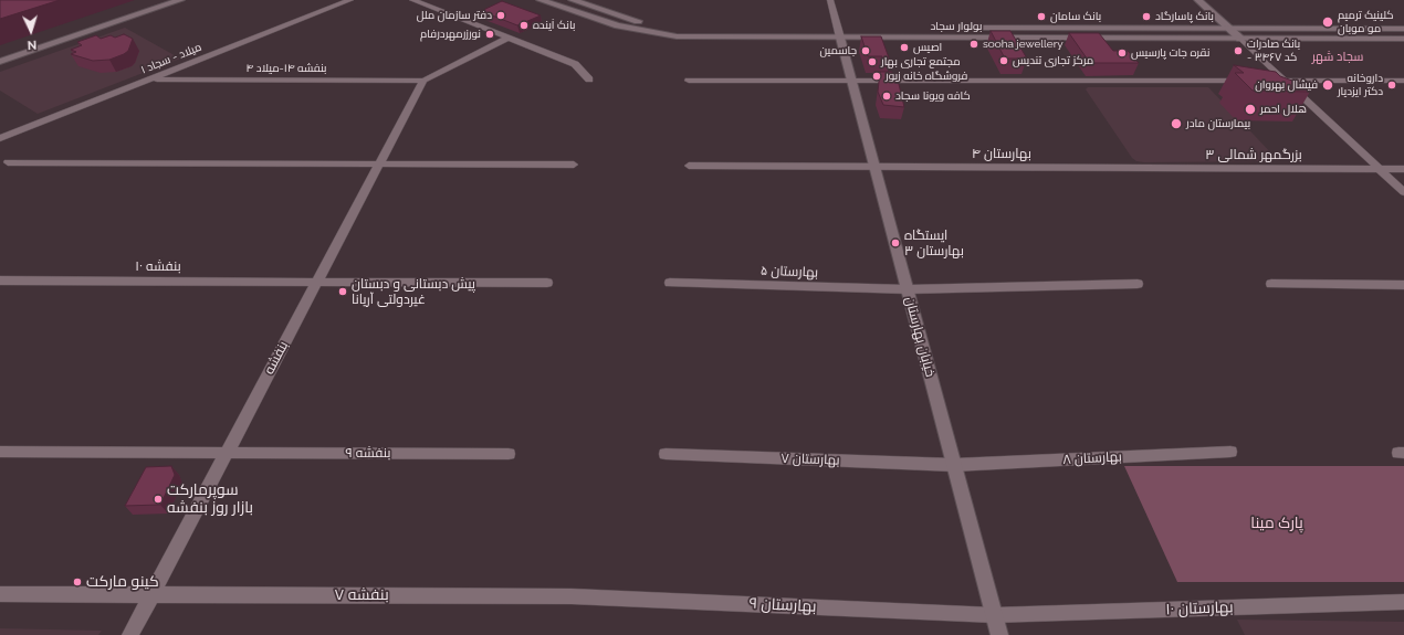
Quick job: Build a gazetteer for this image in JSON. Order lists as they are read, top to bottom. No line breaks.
{"streets":{"main road":["بولوار سجاد","خیابان بهارستان"],"street":["میلاد - سجاد ۱","بنفشه ۱۴-میلاد ۴","بهارستان ۴","بزرگمهر شمالی ۳","بنفشه ۱۰","بهارستان ۵","بنفشه","بنفشه ۹","بهارستان ۸","بهارستان ۷","بنفشه ۷","بهارستان ۹","بهارستان ۱۰"]},"crossings":[["بولوار سجاد","خیابان بهارستان"],["میلاد - سجاد ۱","بنفشه ۱۴-میلاد ۴"],["بنفشه ۱۴-میلاد ۴","بنفشه"],["بهارستان ۴","بزرگمهر شمالی ۳"],["بهارستان ۴","خیابان بهارستان"],["بنفشه ۱۰","بنفشه"],["بهارستان ۵","خیابان بهارستان"],["خیابان بهارستان","بهارستان ۸"],["خیابان بهارستان","بهارستان ۷"],["خیابان بهارستان","بهارستان ۹"],["خیابان بهارستان","بهارستان ۱۰"],["بنفشه","بنفشه ۹"],["بنفشه","بنفشه ۷"],["بهارستان ۸","بهارستان ۷"],["بنفشه ۷","بهارستان ۹"],["بهارستان ۹","بهارستان ۱۰"]],"districts":["سجاد شهر"],"parks":["پارک مینا"],"places":["دفتر سازمان ملل","بانک سامان","بانک پاسارگاد","کلینیک ترمیم مو موبان","بانک آینده","نورزرمهردرفام","sooha jewellery","اصیس","جاسمین","بانک صادرات - کد ۳۴۶۷","نقره جات پارسیس","مرکز تجاری تندیس","مجتمع تجاری بهار","فروشگاه خانه زیور","فیشال بهروان","داروخانه دکتر ایزدیار","کافه ویونا سجاد","هلال احمر","بیمارستان مادر","ایستگاه بهارستان ۳","پیش دبستانی و دبستان غیردولتی آریانا","سوپرمارکت بازار روز بنفشه","کینو مارکت"],"north":"bottom"}
